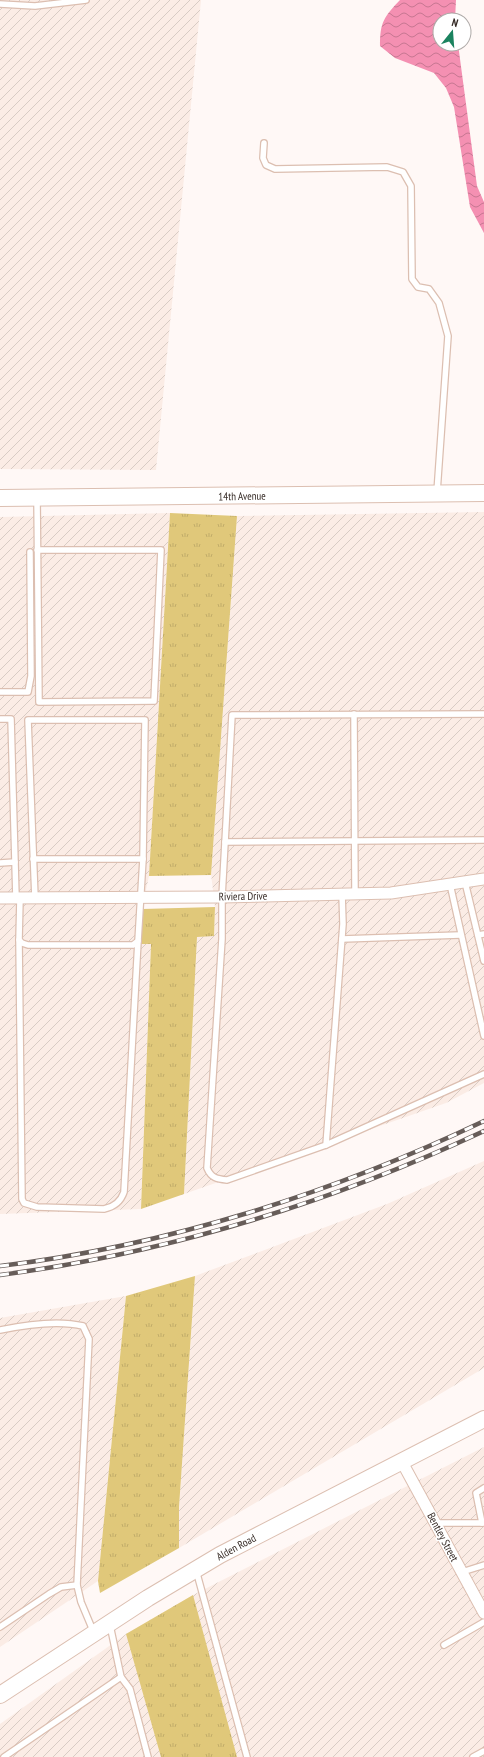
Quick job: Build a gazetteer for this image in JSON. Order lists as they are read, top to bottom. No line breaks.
{"streets":{"main road":["14th Avenue","Alden Road"],"street":["Riviera Drive","Bentley Street"]},"crossings":[["Bentley Street","Alden Road"]],"north":"top"}
